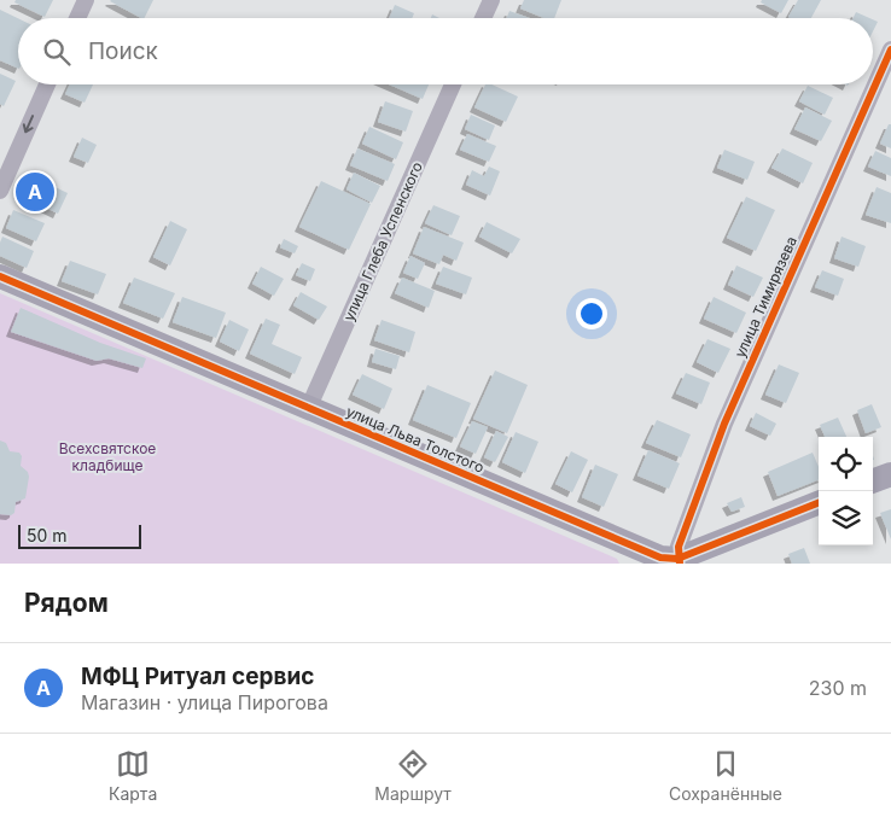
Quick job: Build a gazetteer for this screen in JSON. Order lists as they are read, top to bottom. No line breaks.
{"streets":{"street":["улица Глеба Успенского","улица Тимирязева","улица Льва Толстого"]},"crossings":[["улица Глеба Успенского","улица Льва Толстого"],["улица Тимирязева","улица Льва Толстого"]],"parks":["Всехсвятское кладбище"],"scale_bar":"50 m","page":{"search":"Поиск","pins":"A","scale":"50 m","heading":"Рядом","list":[{"mark":"A","name":"МФЦ Ритуал cервис","note":"Магазин · улица Пирогова","value":"230 m"}],"nav":["Карта","Маршрут","Сохранённые"]}}
